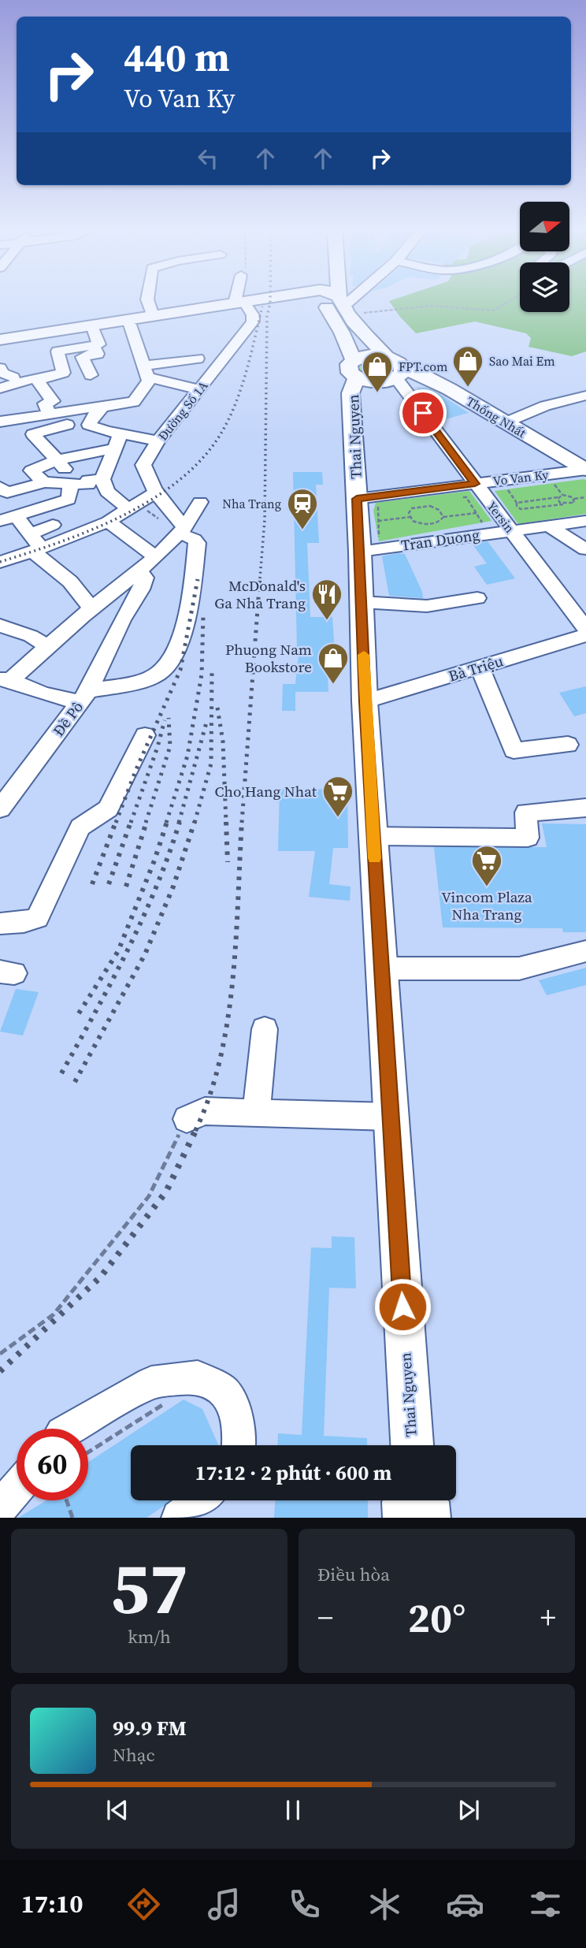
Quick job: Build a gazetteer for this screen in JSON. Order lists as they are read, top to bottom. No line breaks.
{"streets":{"main road":["Thống Nhất","Thai Nguyen"],"street":["Đường Số 1A","Vo Van Ky","Yersin","Tran Duong","Bà Triệu","Đề Pô"]},"crossings":[["Thống Nhất","Vo Van Ky"],["Thống Nhất","Yersin"],["Thai Nguyen","Vo Van Ky"],["Thai Nguyen","Tran Duong"],["Thai Nguyen","Bà Triệu"],["Vo Van Ky","Yersin"],["Yersin","Tran Duong"]],"places":{"shop":["Sao Mai Em","FPT.com","Phuong Nam Bookstore"],"station":["Nha Trang"],"restaurant":["McDonald's Ga Nha Trang"],"supermarket":["Cho Hang Nhat","Vincom Plaza Nha Trang"]},"north":"right","page":{"turn":["440 m","Vo Van Ky"],"limit":"60","trip":"17:12 · 2 phút · 600 m","tile":[["57","km/h"],"Điều hòa"],"heat":["−","20°","+"],"song":["99.9 FM","Nhạc"],"tabs":"17:10"}}
